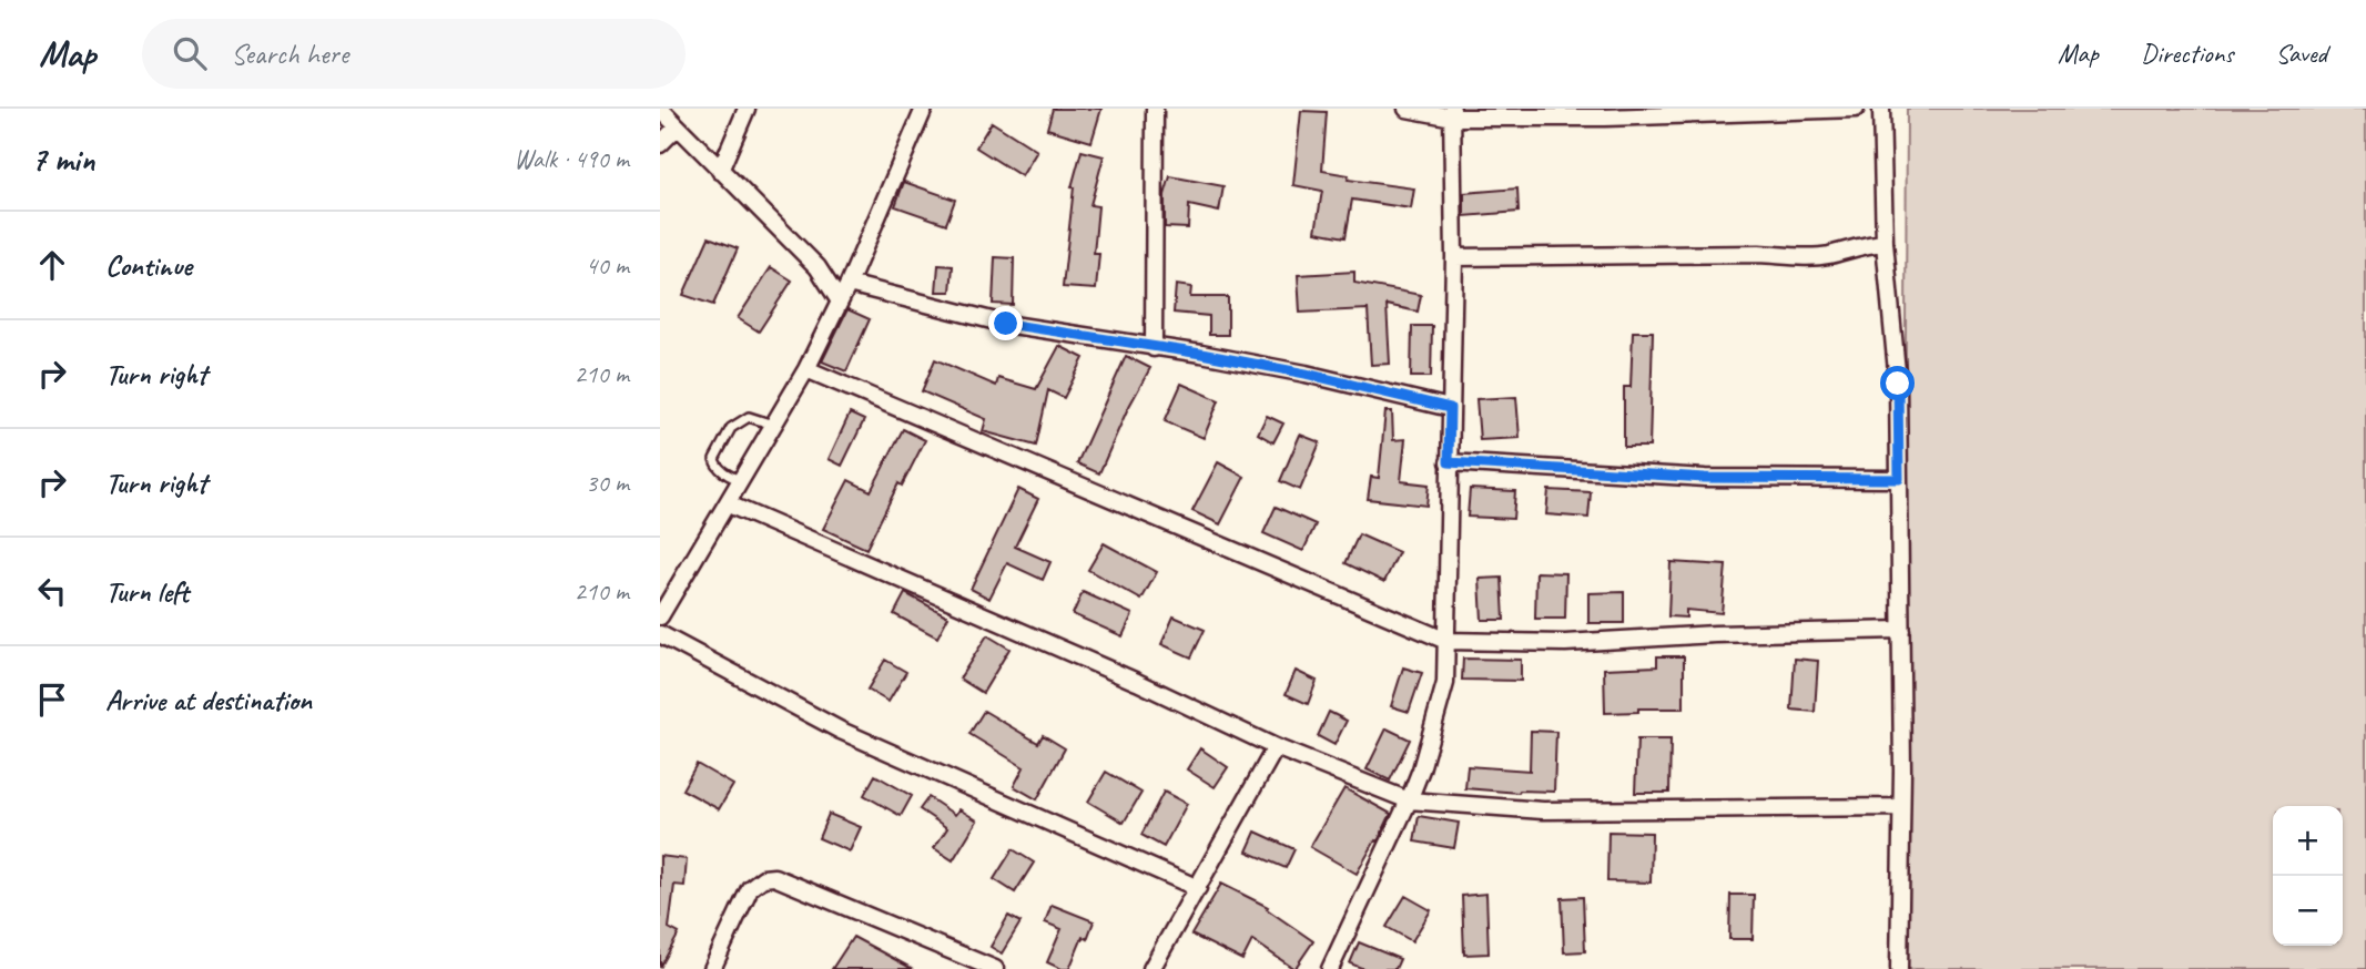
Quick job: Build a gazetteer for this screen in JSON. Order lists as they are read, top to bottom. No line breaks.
{"page":{"header":"Map","search":"Search here","nav":["Map","Directions","Saved"],"heading":["7 min","Walk · 490 m"],"list":[["Continue","40 m"],["Turn right","210 m"],["Turn right","30 m"],["Turn left","210 m"],"Arrive at destination"],"map_buttons":["+","−"]}}
